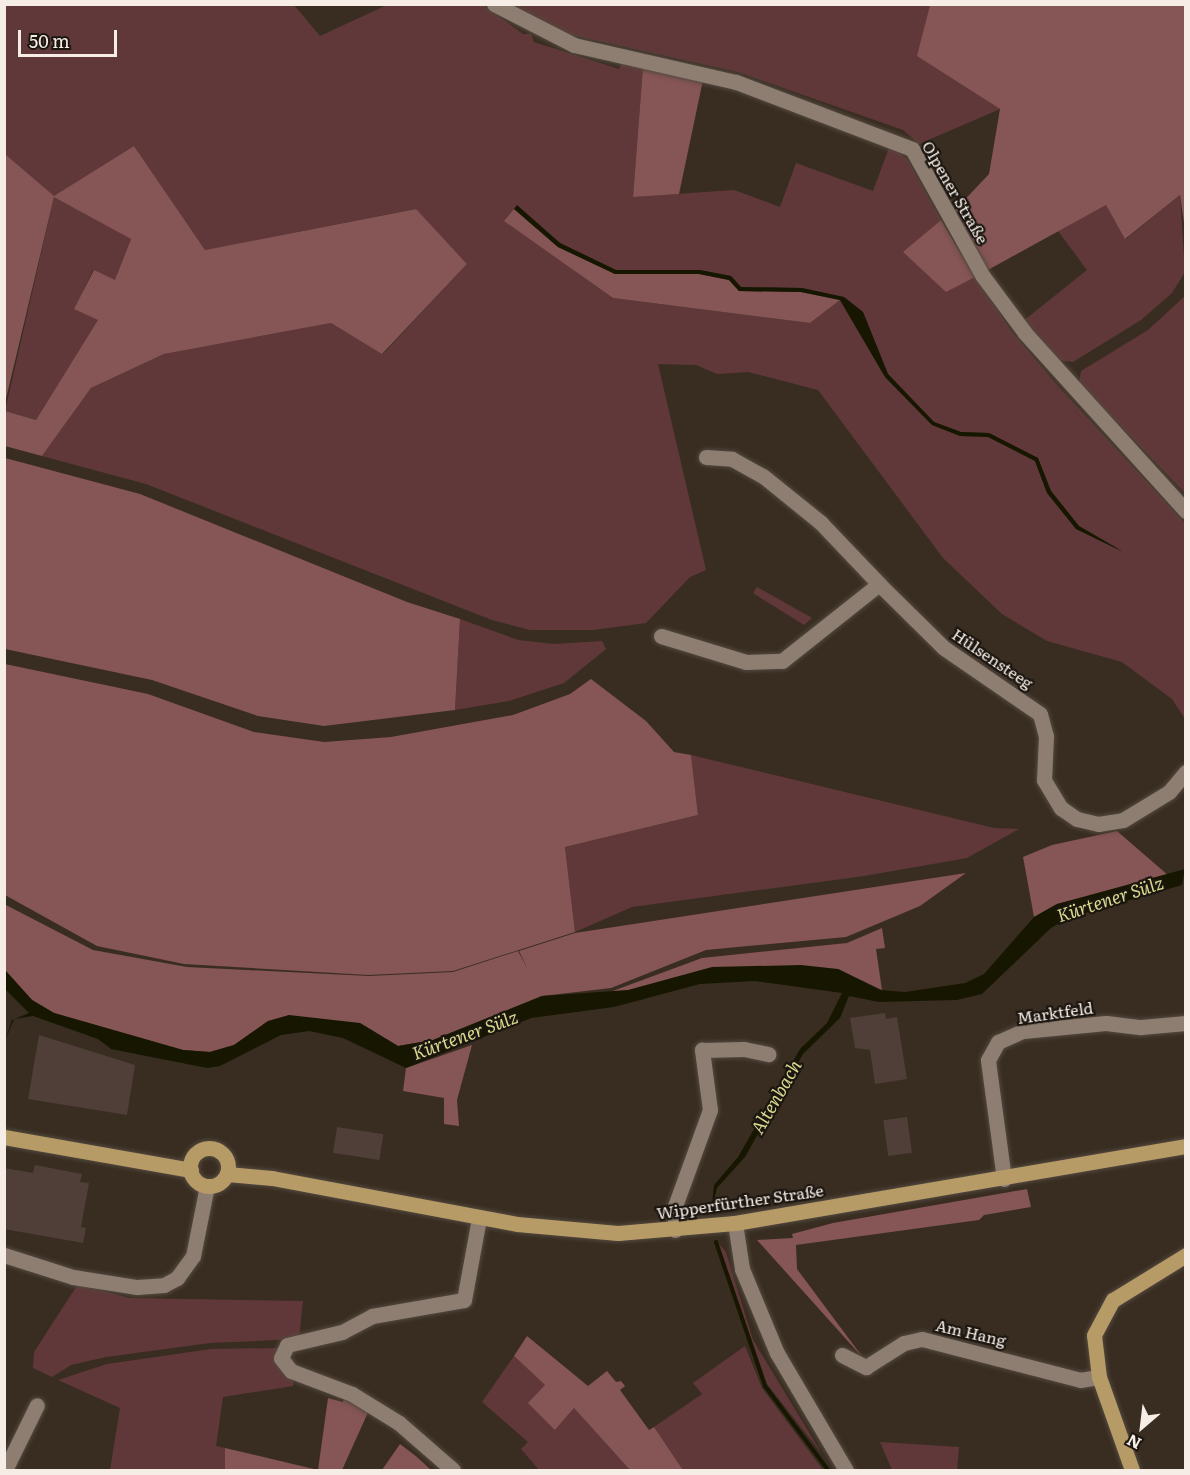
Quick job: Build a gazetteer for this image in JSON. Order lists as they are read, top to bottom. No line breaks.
{"streets":{"main road":["Wipperfürther Straße"],"street":["Olpener Straße","Hülsensteeg","Marktfeld","Am Hang"]},"crossings":[["Marktfeld","Wipperfürther Straße"]],"water":["Kürtener Sülz","Altenbach"],"scale_bar":"50 m","north":"bottom left"}
